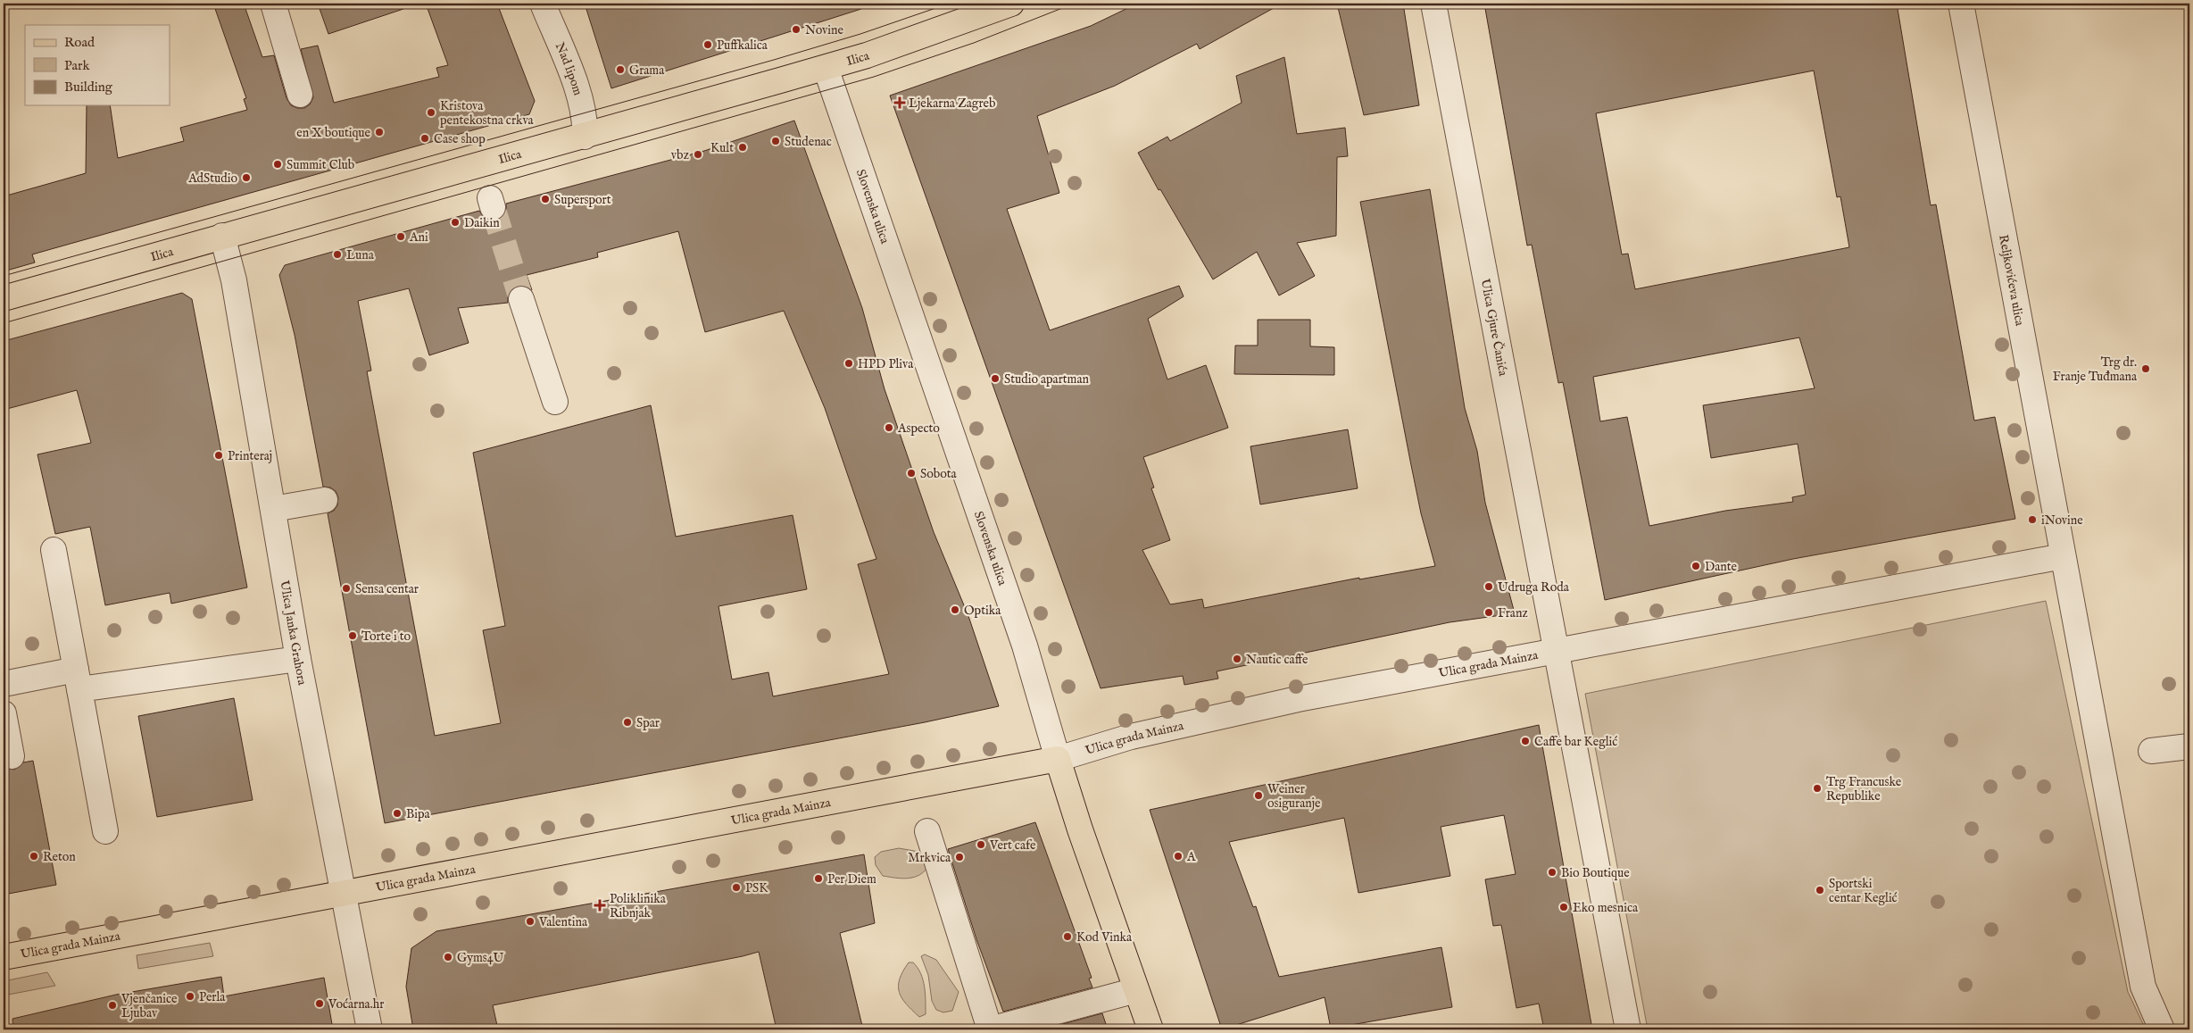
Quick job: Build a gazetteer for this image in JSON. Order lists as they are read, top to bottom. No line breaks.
{"streets":{"main road":["Ilica","Slovenska ulica","Ulica grada Mainza"],"street":["Nad lipom","Reljkovićeva ulica","Ulica Gjure Čanića","Ulica Janka Grahora"]},"crossings":[["Ilica","Nad lipom"],["Ilica","Slovenska ulica"],["Ilica","Ulica Janka Grahora"],["Slovenska ulica","Ulica grada Mainza"],["Ulica Gjure Čanića","Ulica grada Mainza"],["Ulica Janka Grahora","Ulica grada Mainza"]],"places":{"other":["Novine","Puffkalica","Grama","Kristova pentekostna crkva","en X boutique","Case shop","Studenac","Kult","vbz","Summit Club","AdStudio","Supersport","Daikin","Ani","Luna","HPD Pliva","Trg dr. Franje Tuđmana","Studio apartman","Aspecto","Printeraj","Sobota","iNovine","Dante","Udruga Roda","Sensa centar","Optika","Franz","Torte i to","Nautic caffe","Spar","Caffe bar Keglić","Trg Francuske Republike","Weiner osiguranje","Bipa","Vert cafe","Reton","A","Mrkvica","Bio Boutique","Per Diem","PSK","Sportski centar Keglić","Eko mesnica","Valentina","Kod Vinka","Gyms4U","Perla","Voćarna.hr","Vjenčanice Ljubav"],"health":["Ljekarna Zagreb","Poliklinika Ribnjak"]},"legend":["Road","Park","Building"]}
